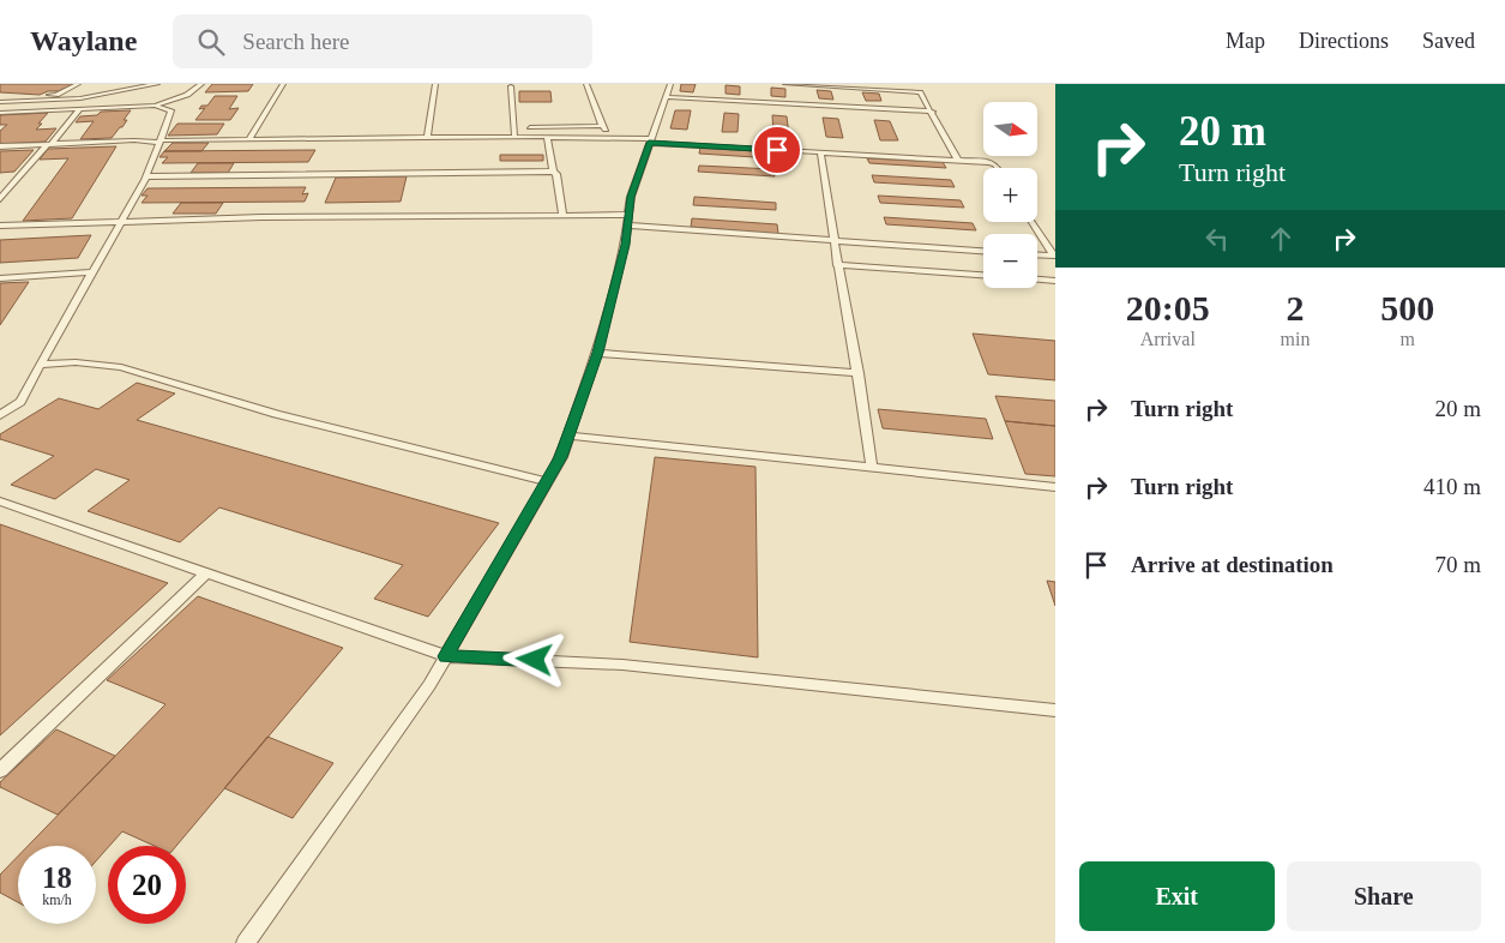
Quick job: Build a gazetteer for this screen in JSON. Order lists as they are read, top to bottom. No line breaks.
{"north":"right","page":{"header":"Waylane","search":"Search here","nav":["Map","Directions","Saved"],"turn":["20 m","Turn right"],"map_buttons":["+","−"],"eta":["20:05","Arrival","2","min","500","m"],"list":[{"name":"Turn right","value":"20 m"},{"name":"Turn right","value":"410 m"},{"name":"Arrive at destination","value":"70 m"}],"speed":"18 km/h","limit":"20","buttons":["Exit","Share"]}}
